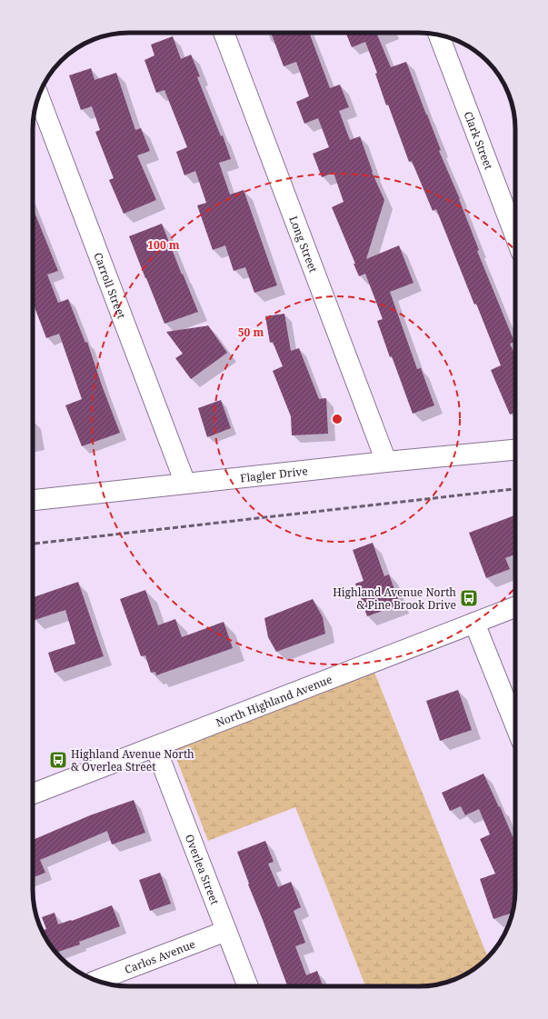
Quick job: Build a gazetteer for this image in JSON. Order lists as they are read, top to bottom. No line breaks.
{"streets":{"street":["Clark Street","Long Street","Carroll Street","Flagler Drive","North Highland Avenue","Overlea Street","Carlos Avenue"]},"crossings":[["Long Street","Flagler Drive"],["Carroll Street","Flagler Drive"],["North Highland Avenue","Overlea Street"],["Overlea Street","Carlos Avenue"]],"places":{"bus stop":["Highland Avenue North & Pine Brook Drive","Highland Avenue North & Overlea Street"]},"rings":["100 m","50 m"]}
